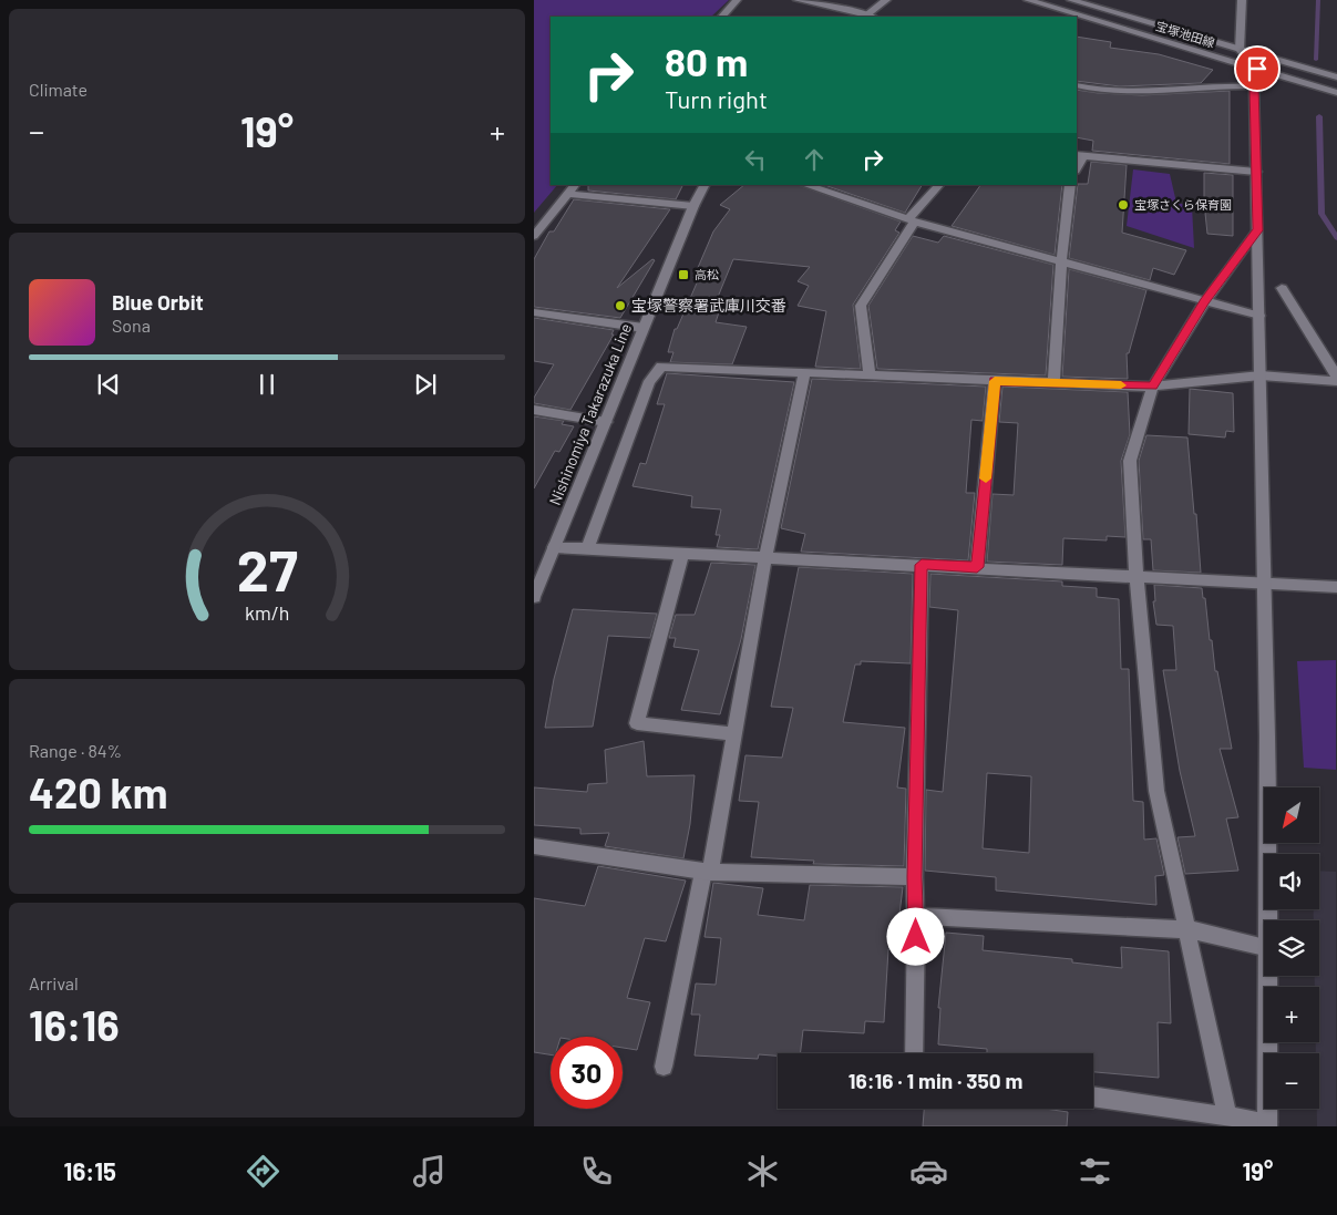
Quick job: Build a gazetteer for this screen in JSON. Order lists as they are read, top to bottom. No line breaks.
{"streets":{"street":["宝塚池田線","Nishinomiya Takarazuka Line"]},"places":{"other":["宝塚さくら保育園","宝塚警察署武庫川交番"],"transit":["高松"]},"north":"bottom left","page":{"tile":["Climate",["Range · 84%","420 km"],["Arrival","16:16"]],"turn":["80 m","Turn right"],"heat":["−","19°","+"],"song":["Blue Orbit","Sona"],"map_buttons":["+","−"],"limit":"30","trip":"16:16 · 1 min · 350 m","tabs":["16:15","19°"],"gauge":["27","km/h"]}}
